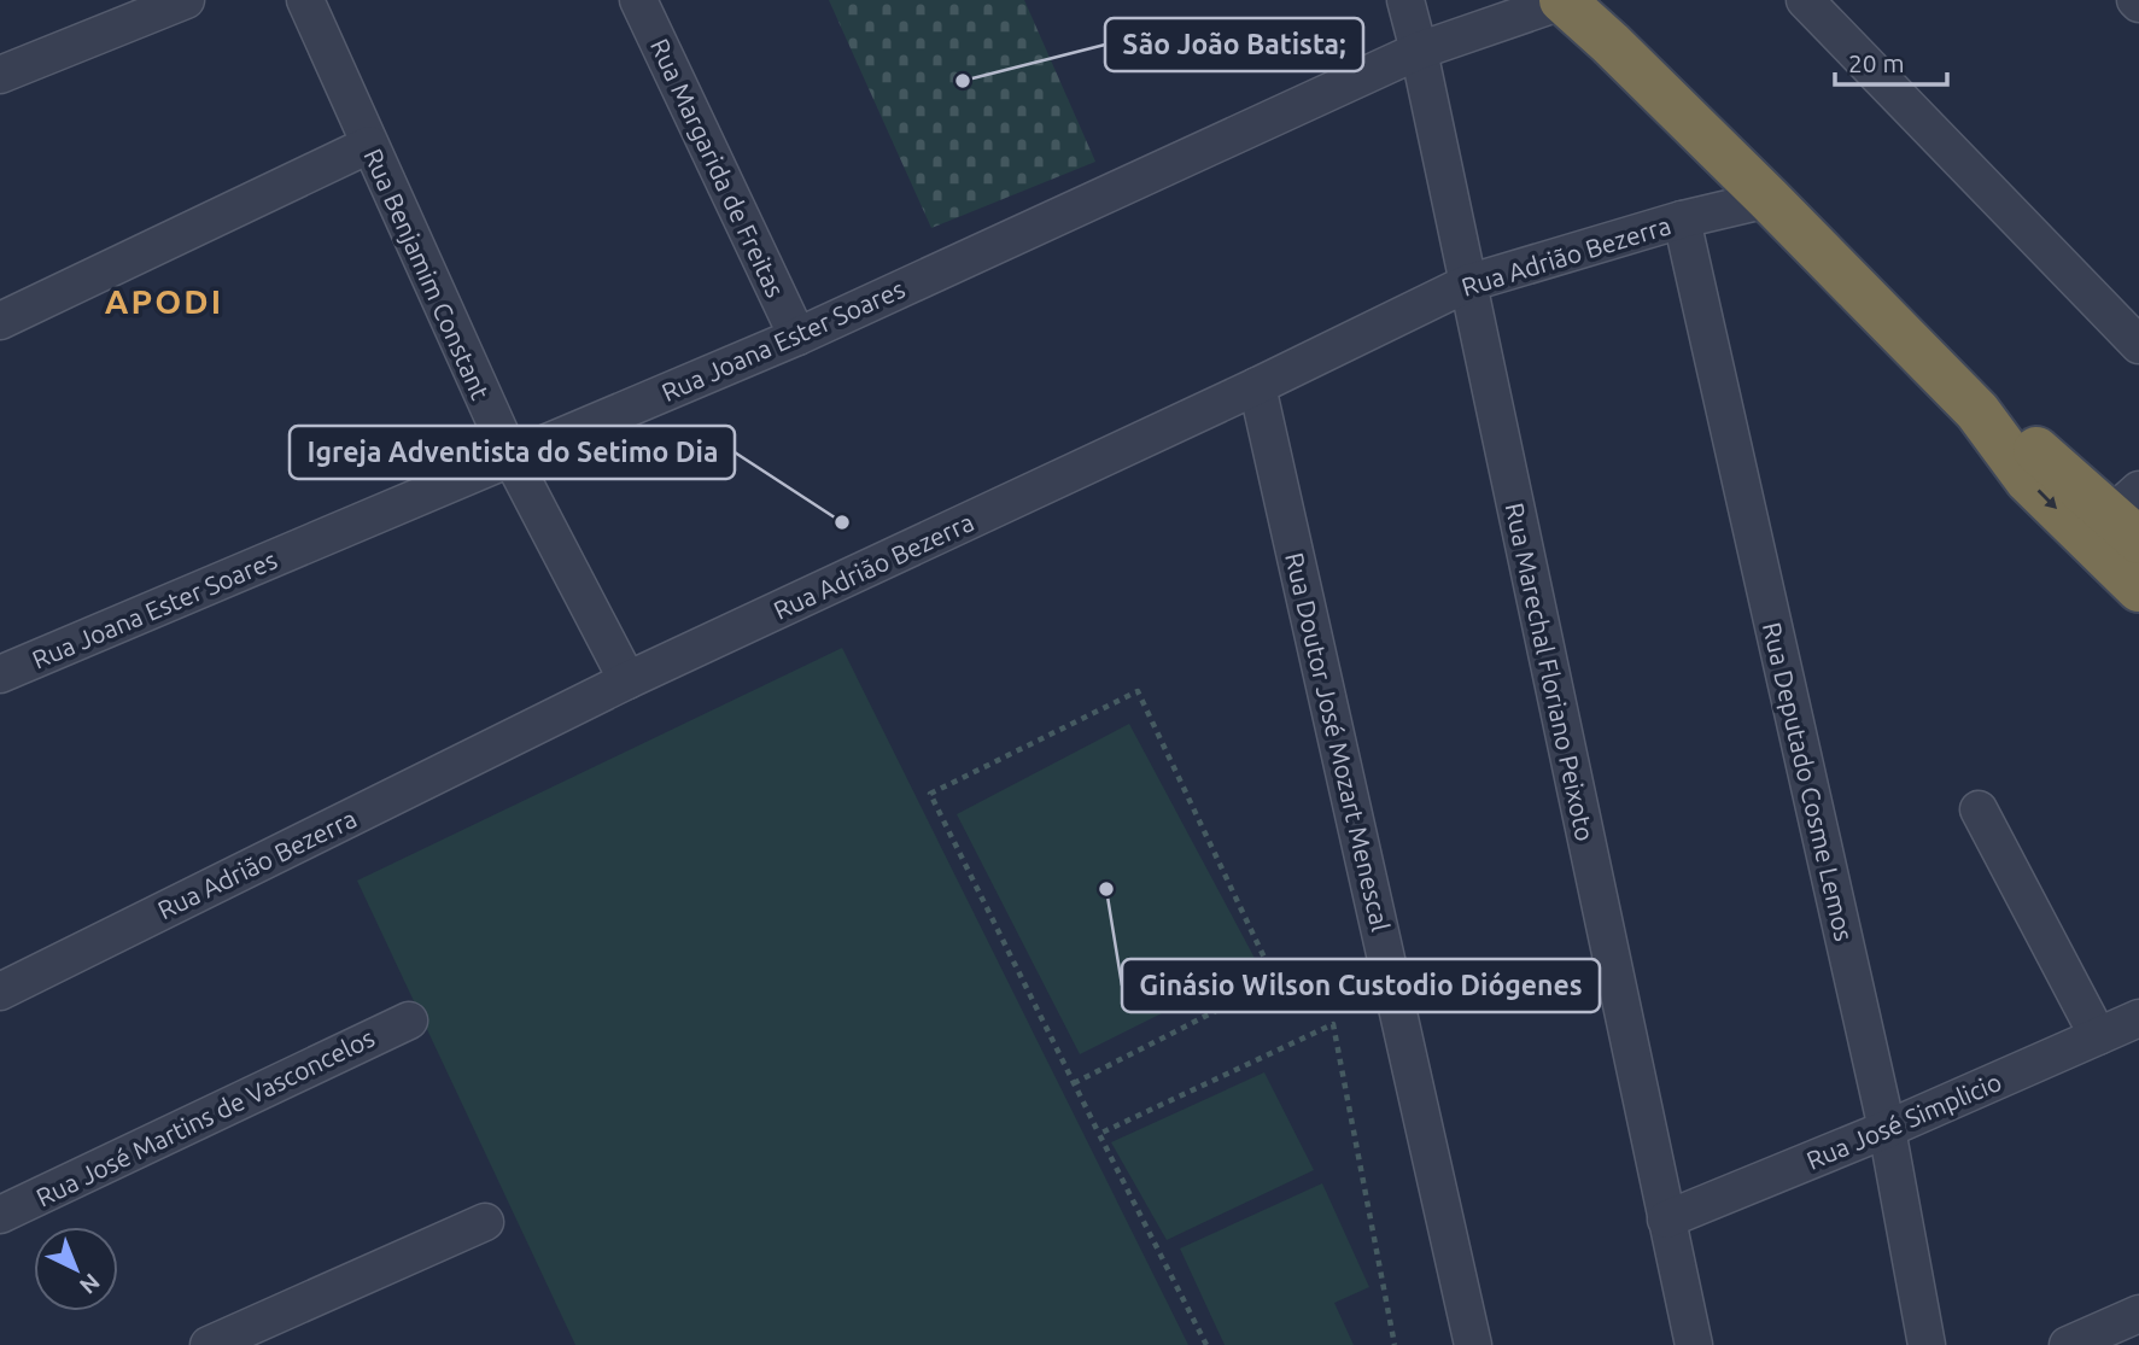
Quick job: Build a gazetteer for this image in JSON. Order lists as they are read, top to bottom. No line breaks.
{"streets":{"street":["Rua Margarida de Freitas","Rua Adrião Bezerra","Rua Benjamim Constant","Rua Joana Ester Soares","Rua Marechal Floriano Peixoto","Rua Doutor José Mozart Menescal","Rua Deputado Cosme Lemos","Rua José Martins de Vasconcelos","Rua José Simplicio"]},"crossings":[["Rua Margarida de Freitas","Rua Joana Ester Soares"],["Rua Adrião Bezerra","Rua Benjamim Constant"],["Rua Adrião Bezerra","Rua Marechal Floriano Peixoto"],["Rua Adrião Bezerra","Rua Doutor José Mozart Menescal"],["Rua Adrião Bezerra","Rua Deputado Cosme Lemos"],["Rua Benjamim Constant","Rua Joana Ester Soares"],["Rua Joana Ester Soares","Rua Marechal Floriano Peixoto"],["Rua Marechal Floriano Peixoto","Rua José Simplicio"],["Rua Deputado Cosme Lemos","Rua José Simplicio"]],"districts":["APODI"],"places":["São João Batista;","Igreja Adventista do Setimo Dia","Ginásio Wilson Custodio Diógenes"],"scale_bar":"20 m","north":"bottom right"}
